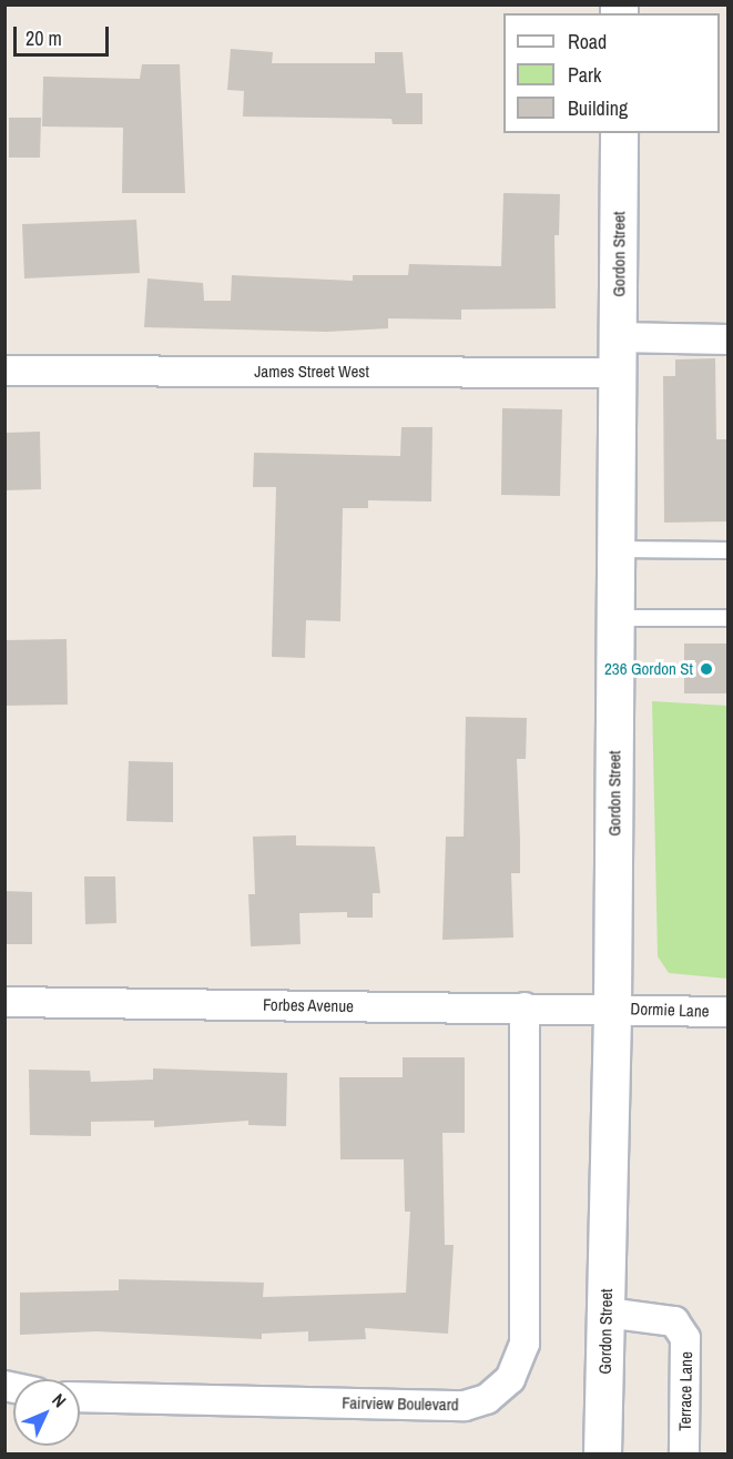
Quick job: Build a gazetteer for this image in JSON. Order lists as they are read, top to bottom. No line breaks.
{"streets":{"main road":["Gordon Street"],"street":["James Street West","Forbes Avenue","Dormie Lane","Terrace Lane","Fairview Boulevard"]},"crossings":[["Gordon Street","James Street West"],["Gordon Street","Forbes Avenue"],["Gordon Street","Dormie Lane"],["Gordon Street","Terrace Lane"],["Forbes Avenue","Dormie Lane"],["Forbes Avenue","Fairview Boulevard"]],"places":["236 Gordon St"],"legend":["Road","Park","Building"],"scale_bar":"20 m","north":"top right"}
